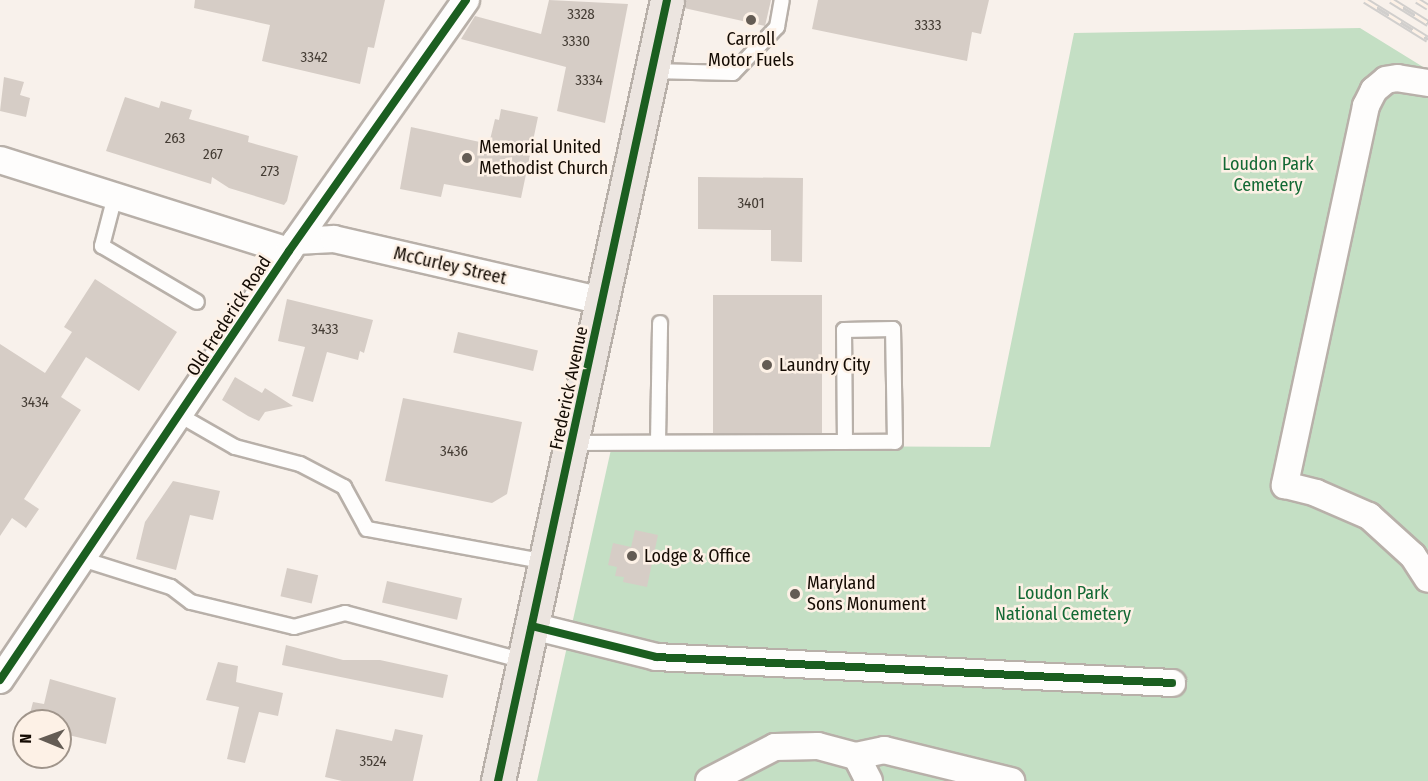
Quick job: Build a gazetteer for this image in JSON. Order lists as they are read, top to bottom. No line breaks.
{"streets":{"main road":["Frederick Avenue"],"street":["McCurley Street","Old Frederick Road"]},"crossings":[["McCurley Street","Old Frederick Road"],["McCurley Street","Frederick Avenue"]],"parks":["Loudon Park Cemetery","Loudon Park National Cemetery"],"places":["Carroll Motor Fuels","Memorial United Methodist Church","Laundry City","Lodge & Office","Maryland Sons Monument"],"house_numbers":["3328","3333","3330","3342","3334","263","267","273","3401","3433","3434","3436","3524"],"north":"left"}
